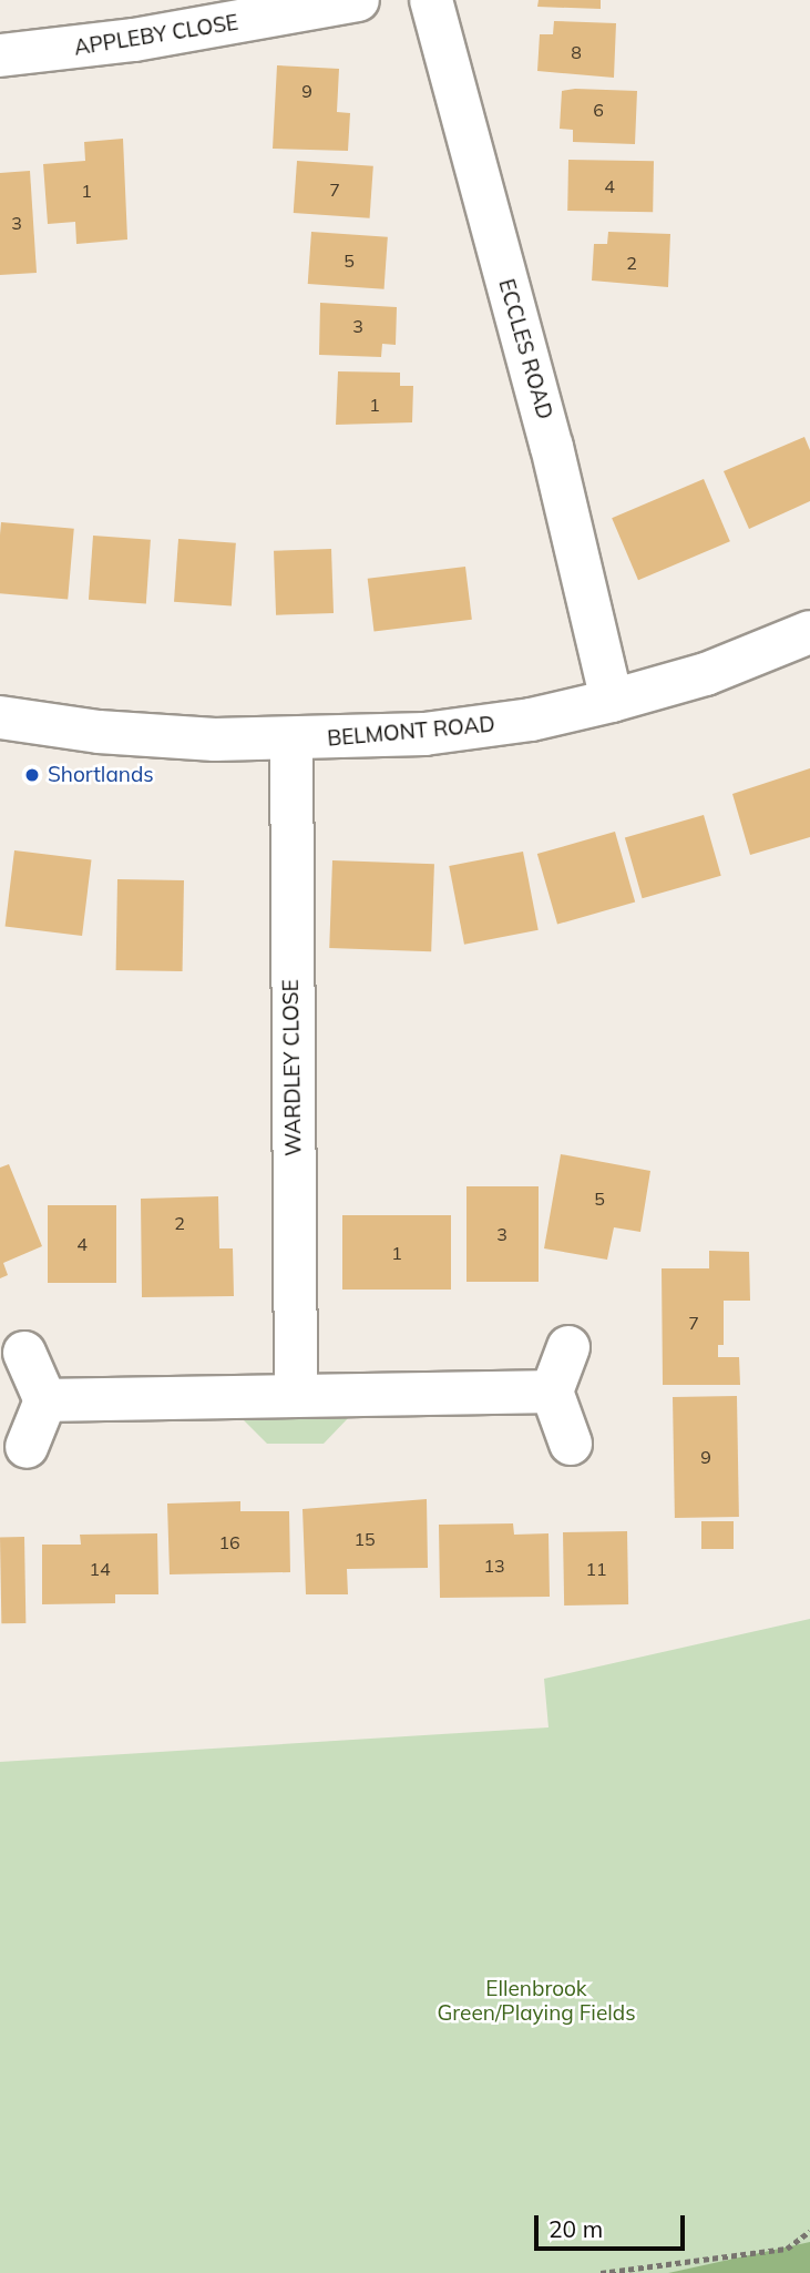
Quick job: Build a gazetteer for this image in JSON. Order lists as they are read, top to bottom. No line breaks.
{"streets":{"street":["APPLEBY CLOSE","ECCLES ROAD","BELMONT ROAD","WARDLEY CLOSE"]},"crossings":[["ECCLES ROAD","BELMONT ROAD"],["BELMONT ROAD","WARDLEY CLOSE"]],"parks":["Ellenbrook Green/Playing Fields"],"places":["Shortlands"],"house_numbers":["8","9","6","4","7","1","3","5","2","3","1","5","2","3","4","1","7","9","15","16","13","14","11"],"scale_bar":"20 m"}
